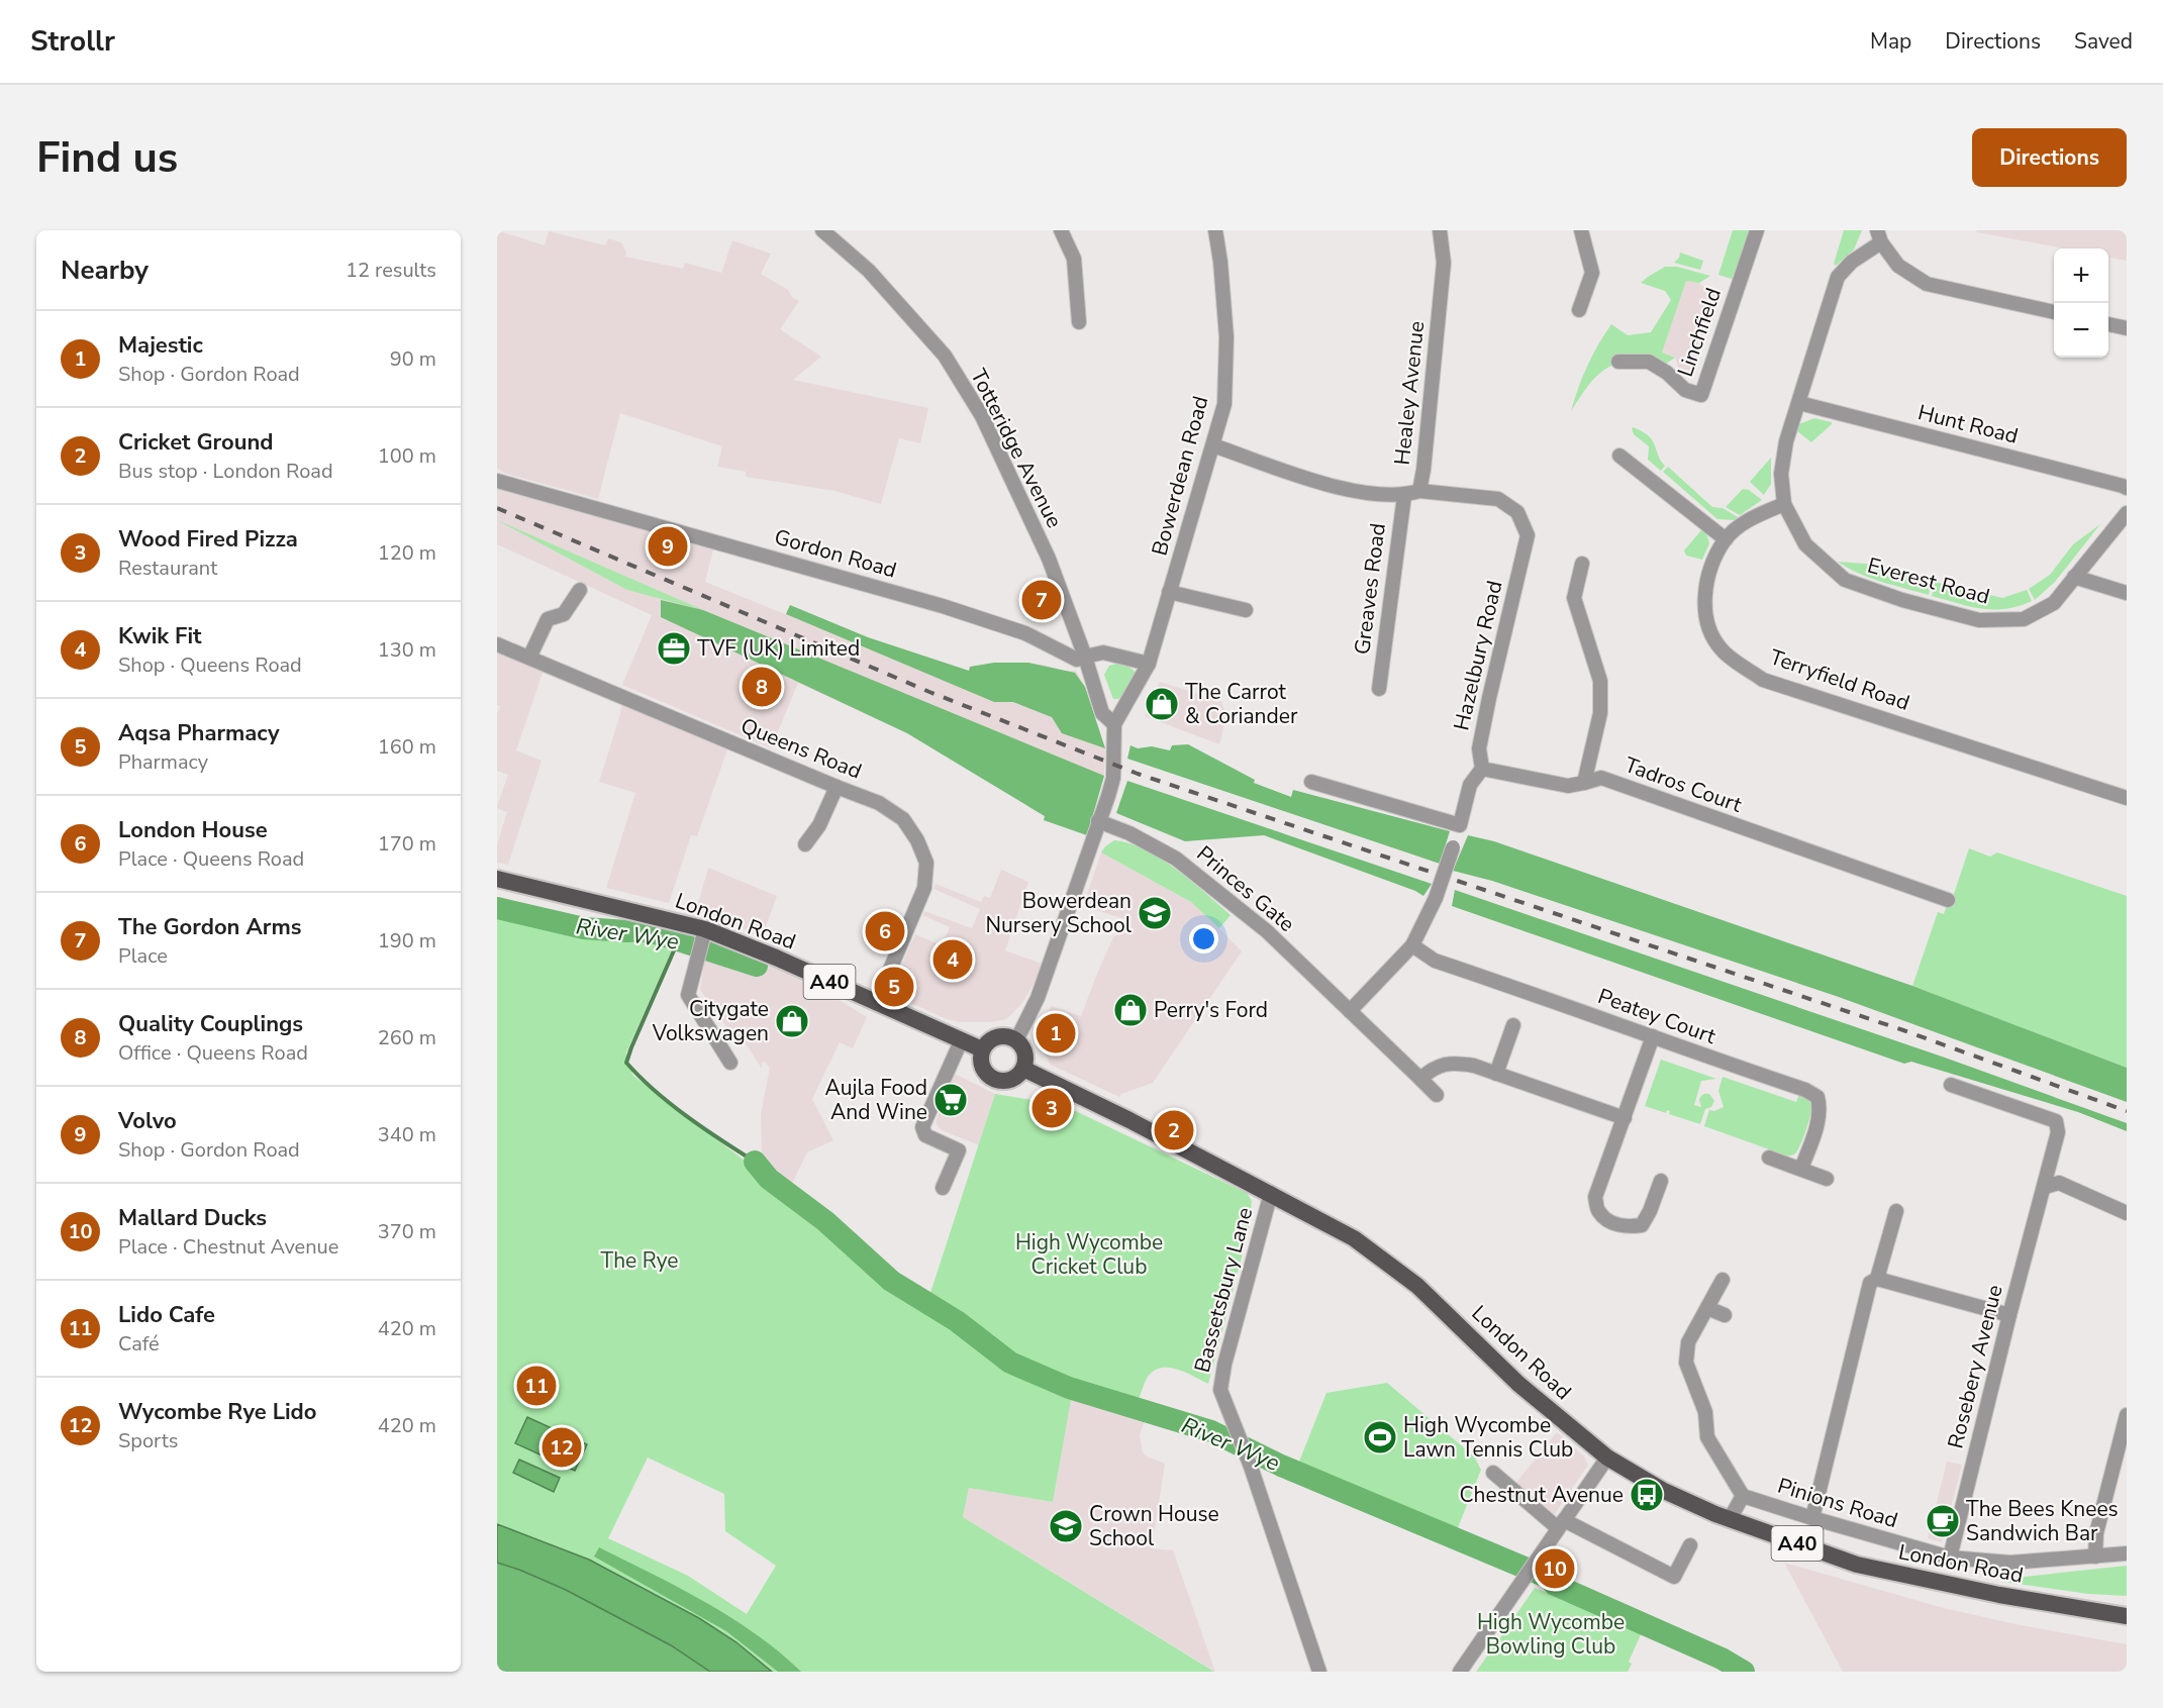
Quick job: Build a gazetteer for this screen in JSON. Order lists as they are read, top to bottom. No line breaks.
{"streets":{"main road":["London Road","A40"],"street":["Linchfield","Healey Avenue","Hunt Road","Totteridge Avenue","Bowerdean Road","Gordon Road","Everest Road","Greaves Road","Hazelbury Road","Terryfield Road","Queens Road","Tadros Court","Princes Gate","Peatey Court","Bassetsbury Lane","Rosebery Avenue","Pinions Road"]},"crossings":[["Healey Avenue","Bowerdean Road"],["Healey Avenue","Greaves Road"],["Healey Avenue","Hazelbury Road"],["Hunt Road","Everest Road"],["Totteridge Avenue","Gordon Road"],["Everest Road","Terryfield Road"],["Hazelbury Road","Tadros Court"],["Queens Road","London Road"],["London Road","Bassetsbury Lane"],["London Road","Pinions Road"],["Rosebery Avenue","Pinions Road"]],"water":["River Wye"],"parks":["High Wycombe Cricket Club","The Rye","High Wycombe Bowling Club"],"places":{"office":["TVF (UK) Limited"],"shop":["The Carrot & Coriander","Perry's Ford","Citygate Volkswagen"],"school or university":["Bowerdean Nursery School","Crown House School"],"supermarket":["Aujla Food And Wine"],"sports":["High Wycombe Lawn Tennis Club"],"bus stop":["Chestnut Avenue"],"cafe":["The Bees Knees Sandwich Bar"]},"page":{"header":"Strollr","nav":["Map","Directions","Saved"],"buttons":"Directions","title":"Find us","heading":["Nearby","12 results"],"map_buttons":["+","−"],"list":[{"mark":"1","name":"Majestic","note":"Shop · Gordon Road","value":"90 m"},{"mark":"2","name":"Cricket Ground","note":"Bus stop · London Road","value":"100 m"},{"mark":"3","name":"Wood Fired Pizza","note":"Restaurant","value":"120 m"},{"mark":"4","name":"Kwik Fit","note":"Shop · Queens Road","value":"130 m"},{"mark":"5","name":"Aqsa Pharmacy","note":"Pharmacy","value":"160 m"},{"mark":"6","name":"London House","note":"Place · Queens Road","value":"170 m"},{"mark":"7","name":"The Gordon Arms","note":"Place","value":"190 m"},{"mark":"8","name":"Quality Couplings","note":"Office · Queens Road","value":"260 m"},{"mark":"9","name":"Volvo","note":"Shop · Gordon Road","value":"340 m"},{"mark":"10","name":"Mallard Ducks","note":"Place · Chestnut Avenue","value":"370 m"},{"mark":"11","name":"Lido Cafe","note":"Café","value":"420 m"},{"mark":"12","name":"Wycombe Rye Lido","note":"Sports","value":"420 m"}],"pins":["9","7","8","6","4","5","1","3","2","11","12","10"]}}
